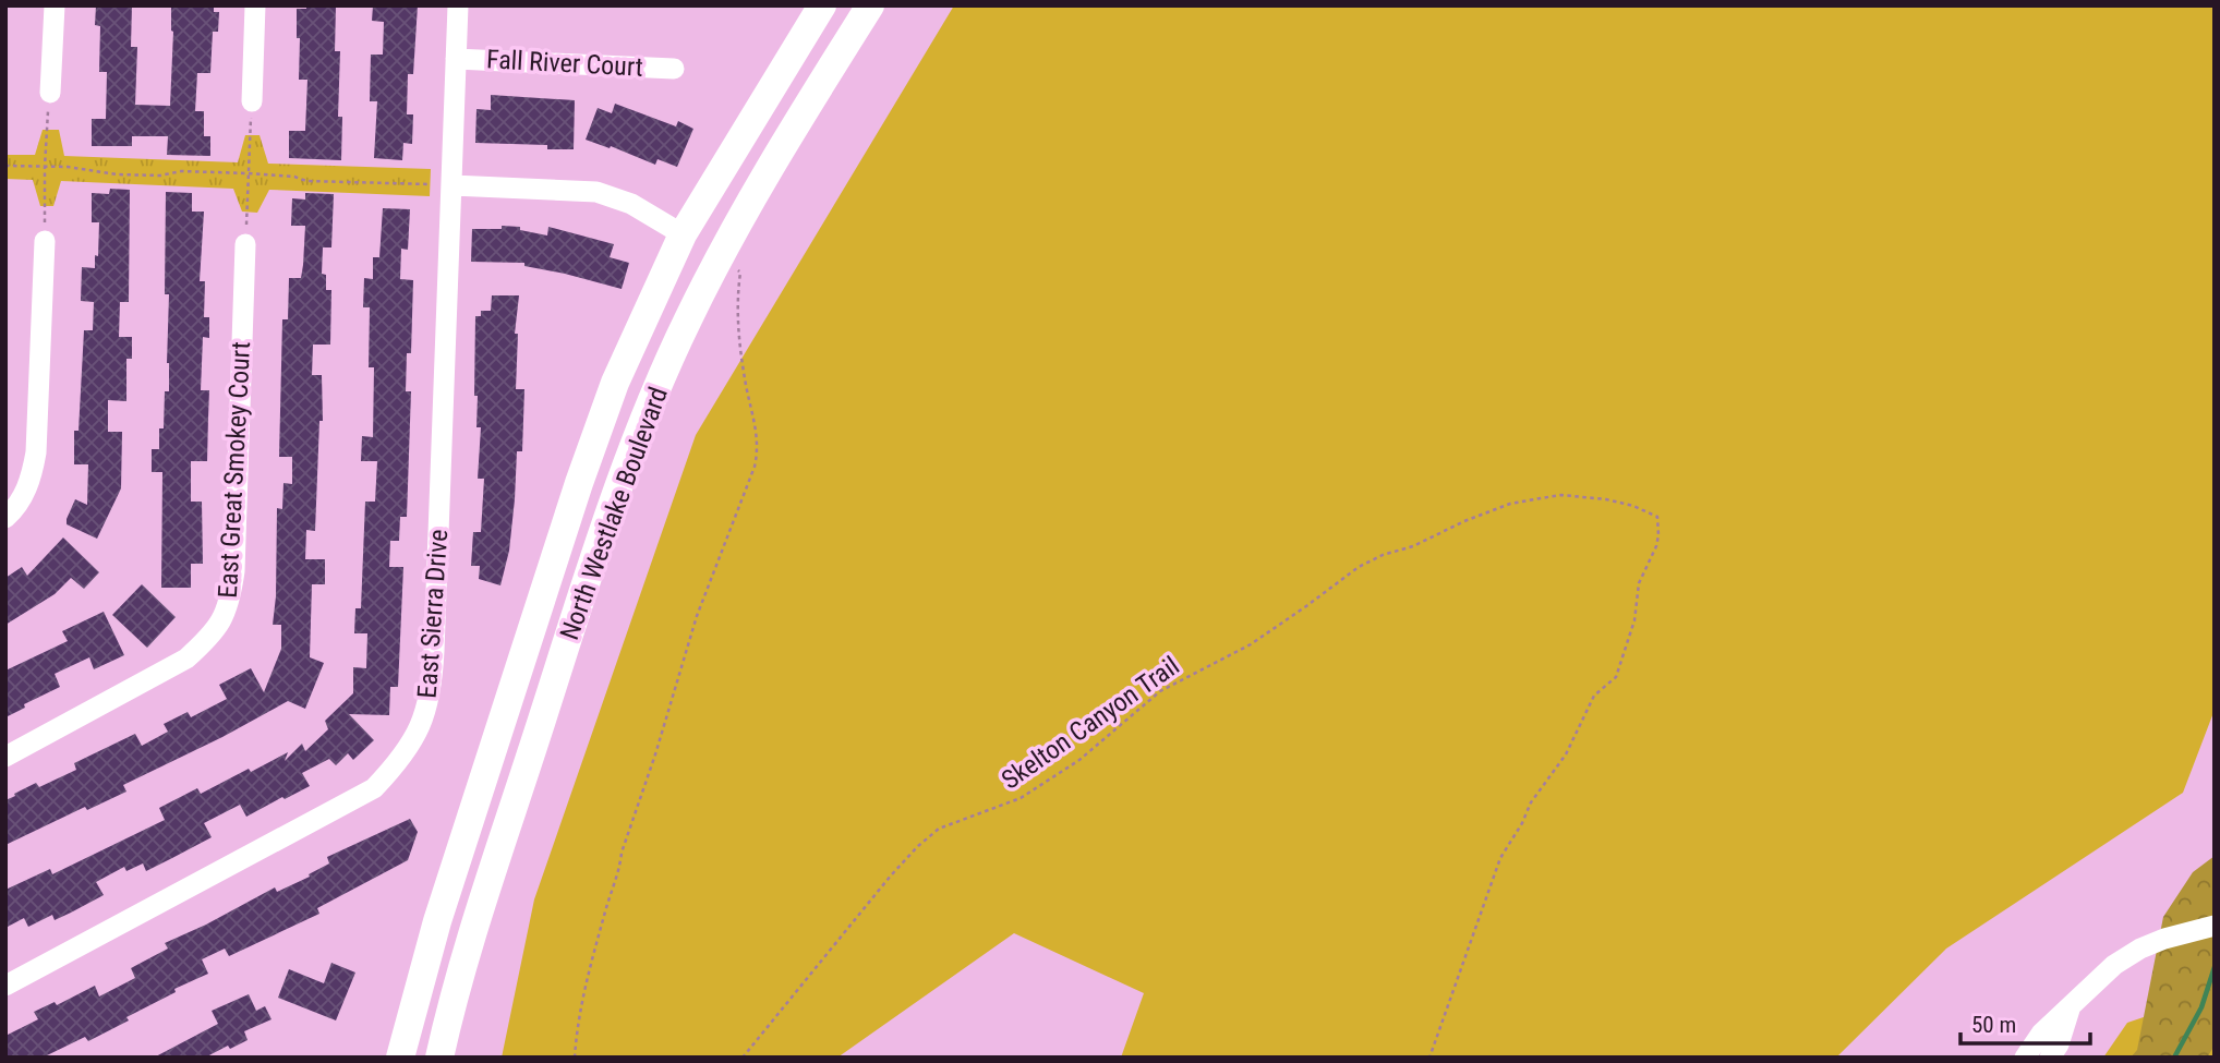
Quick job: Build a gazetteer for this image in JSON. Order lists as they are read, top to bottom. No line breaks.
{"streets":{"main road":["North Westlake Boulevard"],"street":["Fall River Court","East Great Smokey Court","East Sierra Drive"],"path":["Skelton Canyon Trail"]},"crossings":[["Fall River Court","East Sierra Drive"]],"scale_bar":"50 m"}
